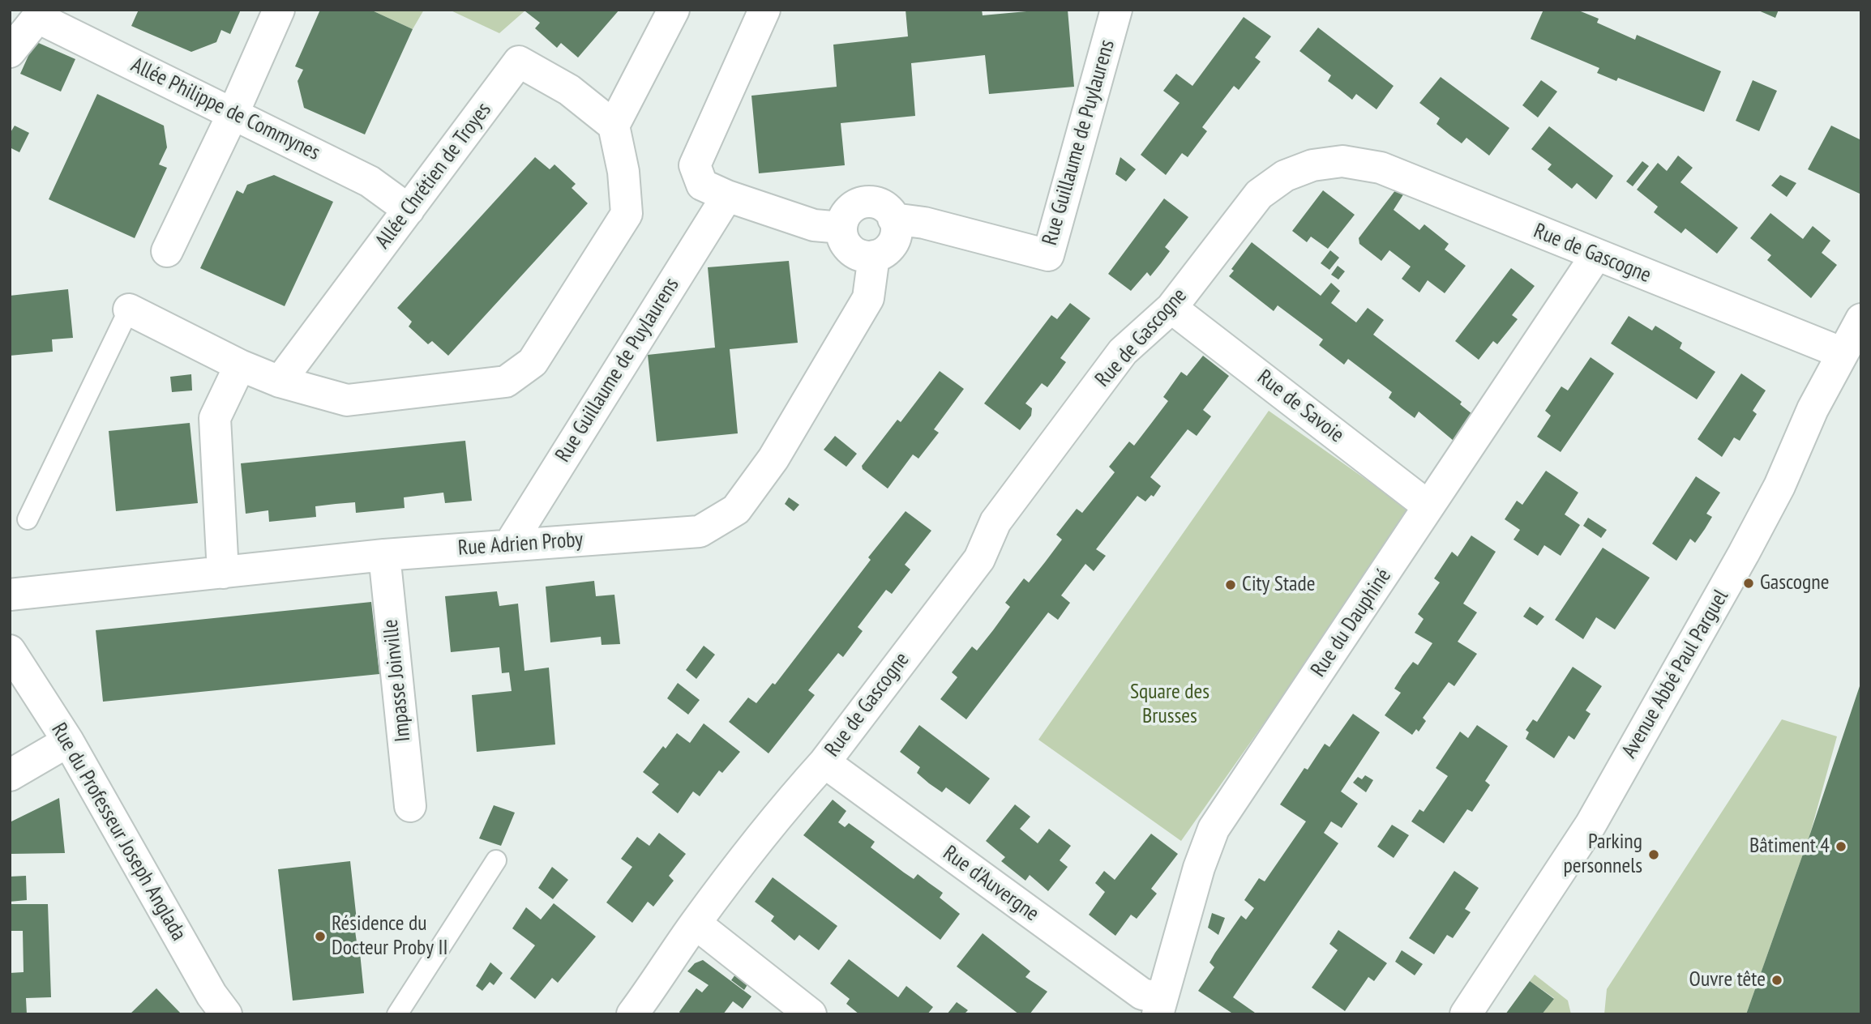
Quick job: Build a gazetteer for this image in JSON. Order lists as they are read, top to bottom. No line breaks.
{"streets":{"street":["Allée Philippe de Commynes","Rue Guillaume de Puylaurens","Allée Chrétien de Troyes","Rue de Gascogne","Rue de Savoie","Rue Adrien Proby","Rue du Dauphiné","Avenue Abbé Paul Parguel","Impasse Joinville","Rue du Professeur Joseph Anglada","Rue d'Auvergne"]},"crossings":[["Allée Philippe de Commynes","Allée Chrétien de Troyes"],["Rue Guillaume de Puylaurens","Rue Adrien Proby"],["Rue de Gascogne","Rue de Savoie"],["Rue de Gascogne","Rue du Dauphiné"],["Rue de Gascogne","Avenue Abbé Paul Parguel"],["Rue de Gascogne","Rue d'Auvergne"],["Rue de Savoie","Rue du Dauphiné"],["Rue Adrien Proby","Impasse Joinville"],["Rue du Dauphiné","Rue d'Auvergne"]],"parks":["Square des Brusses"],"places":["Gascogne","City Stade","Bâtiment 4","Parking personnels","Résidence du Docteur Proby II","Ouvre tête"]}
